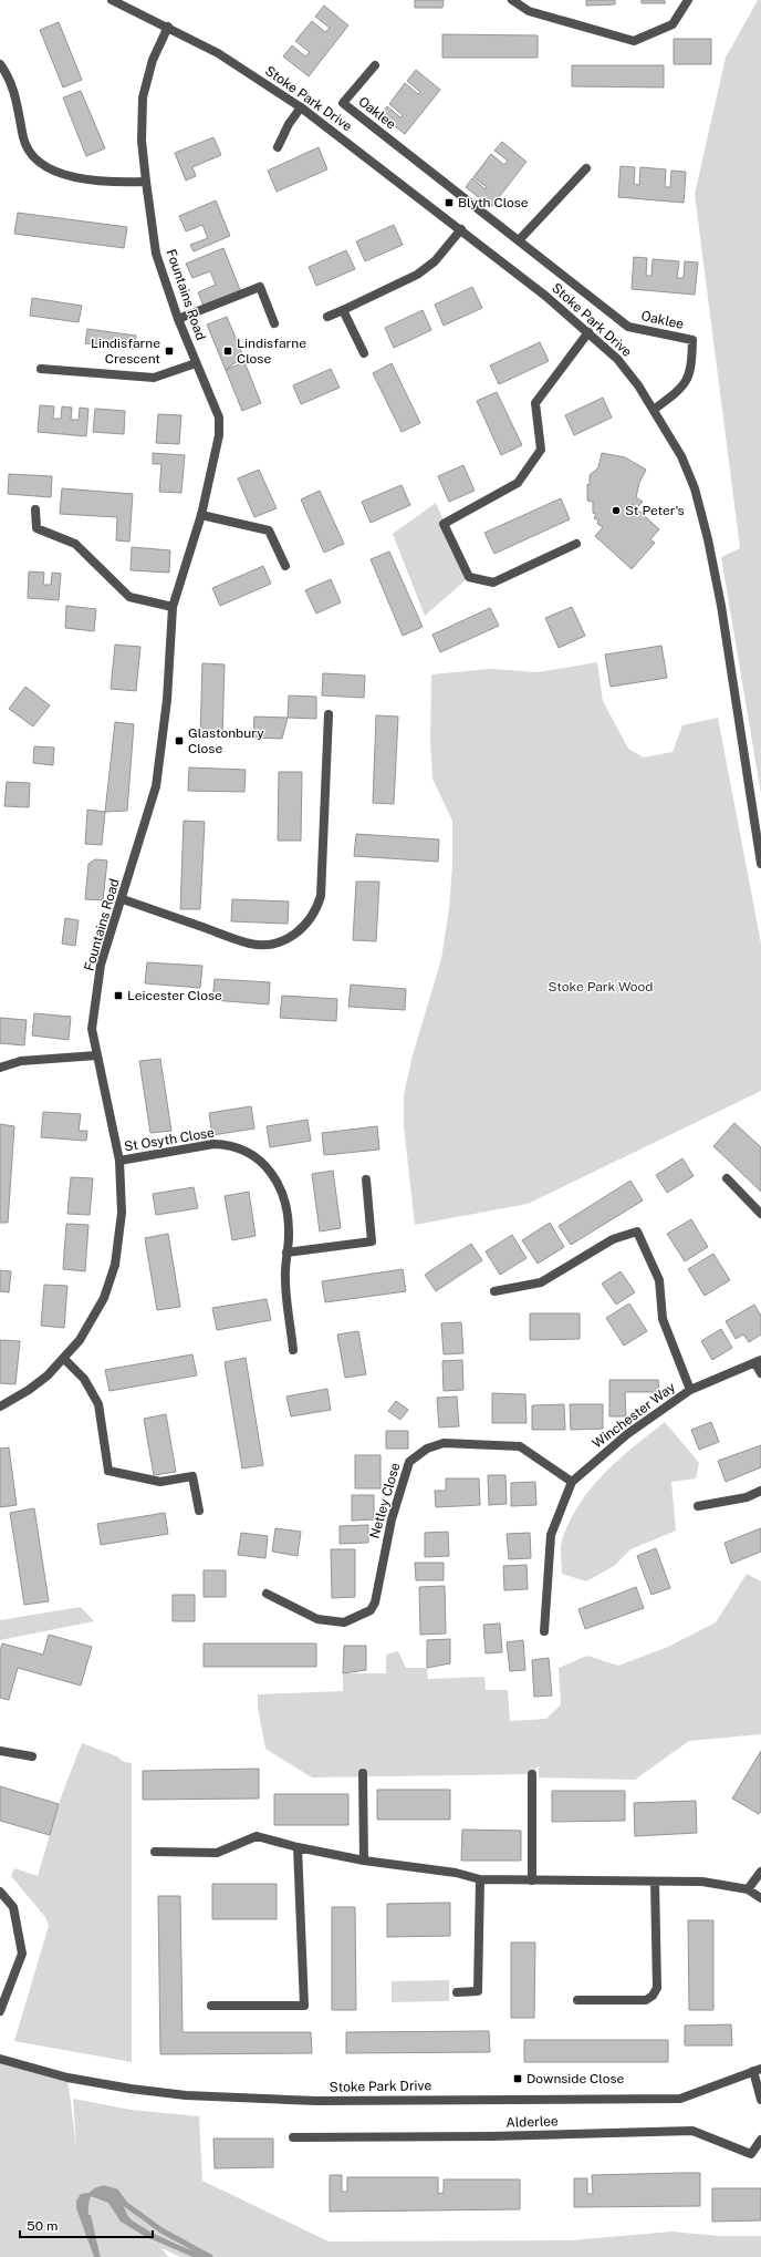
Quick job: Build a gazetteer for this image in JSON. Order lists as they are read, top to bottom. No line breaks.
{"streets":{"street":["Stoke Park Drive","Oaklee","Fountains Road","St Osyth Close","Winchester Way","Netley Close","Alderlee"]},"crossings":[["Stoke Park Drive","Oaklee"],["Stoke Park Drive","Fountains Road"],["Fountains Road","St Osyth Close"],["Winchester Way","Netley Close"]],"parks":["Stoke Park Wood"],"places":{"transit":["Blyth Close","Lindisfarne Crescent","Lindisfarne Close","Glastonbury Close","Leicester Close","Downside Close"],"other":["St Peter's"]},"scale_bar":"50 m"}
